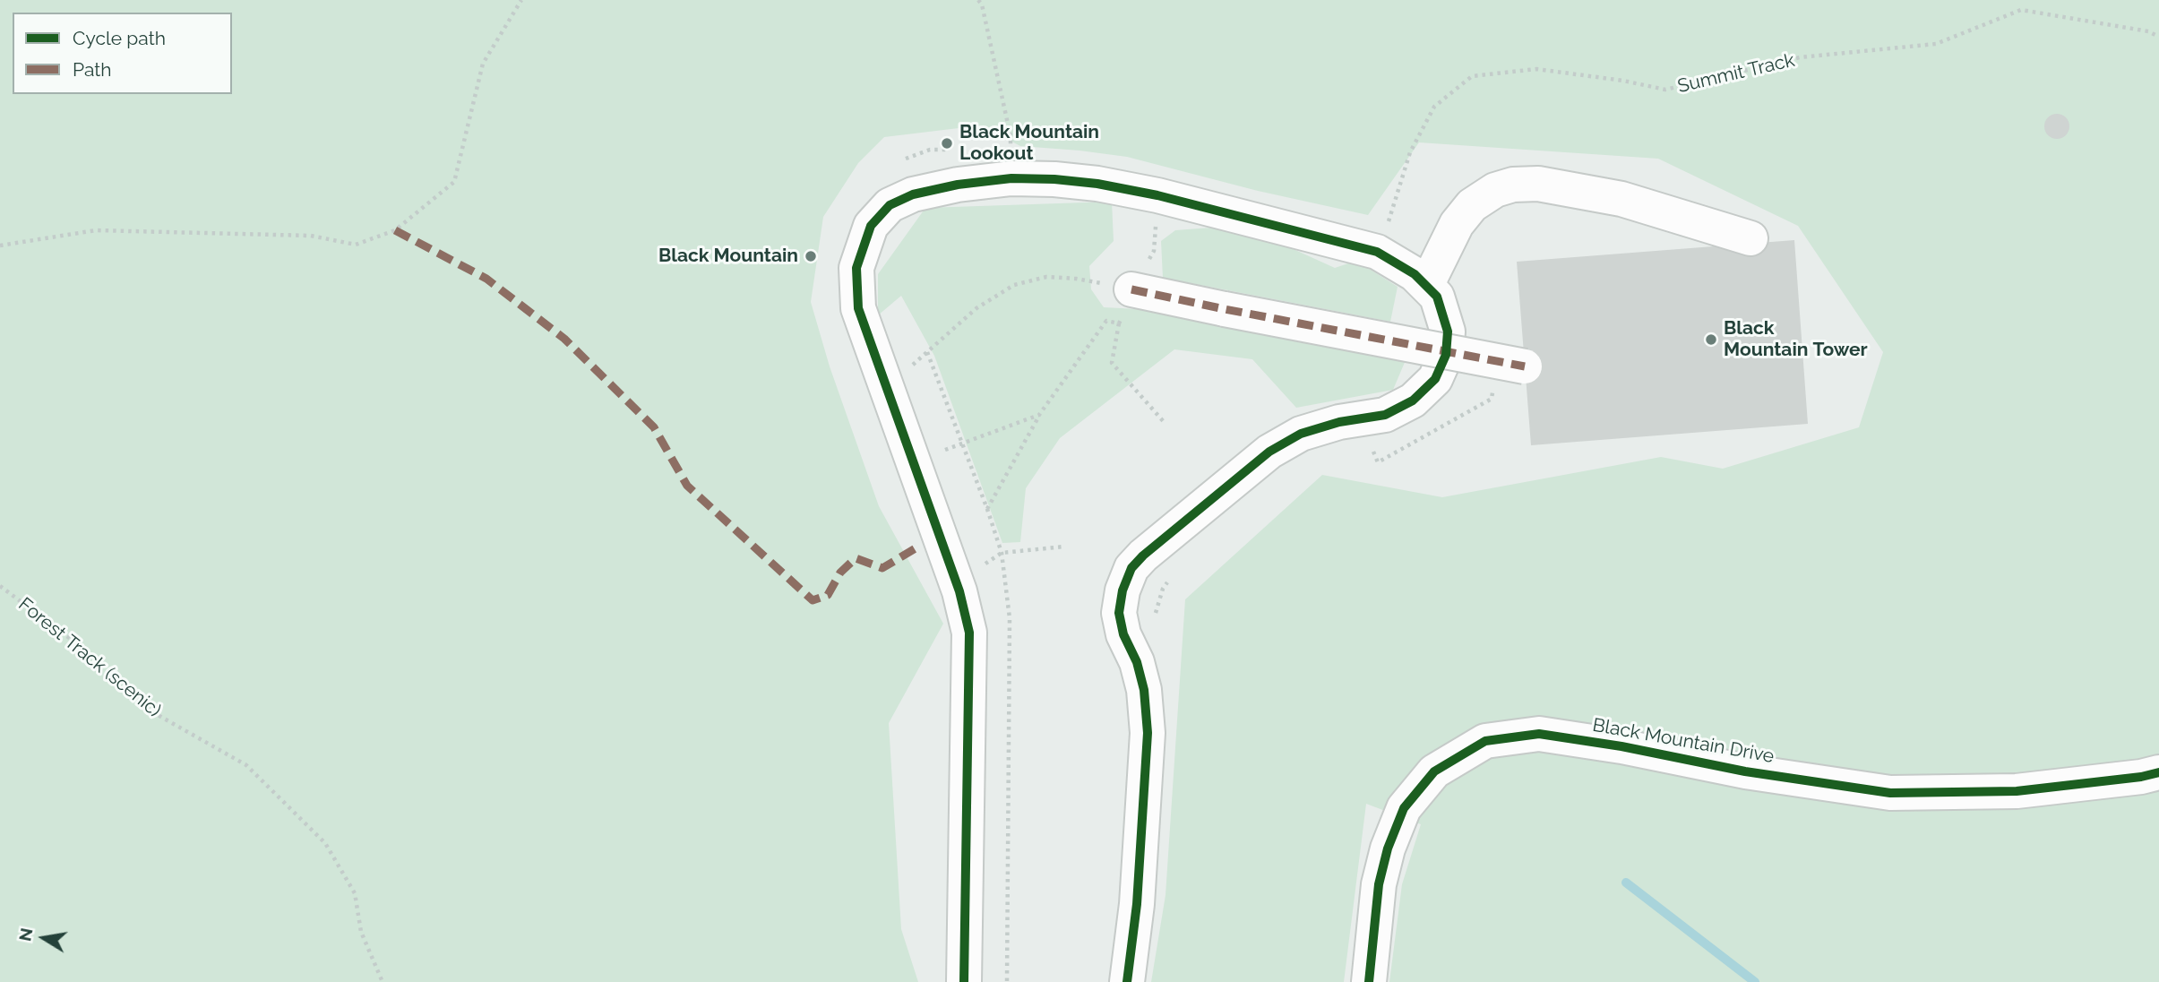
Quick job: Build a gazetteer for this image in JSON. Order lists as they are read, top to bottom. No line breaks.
{"streets":{"street":["Black Mountain Drive"],"path":["Summit Track","Forest Track (scenic)"]},"places":["Black Mountain Lookout","Black Mountain","Black Mountain Tower"],"legend":["Cycle path","Path"],"north":"left"}
